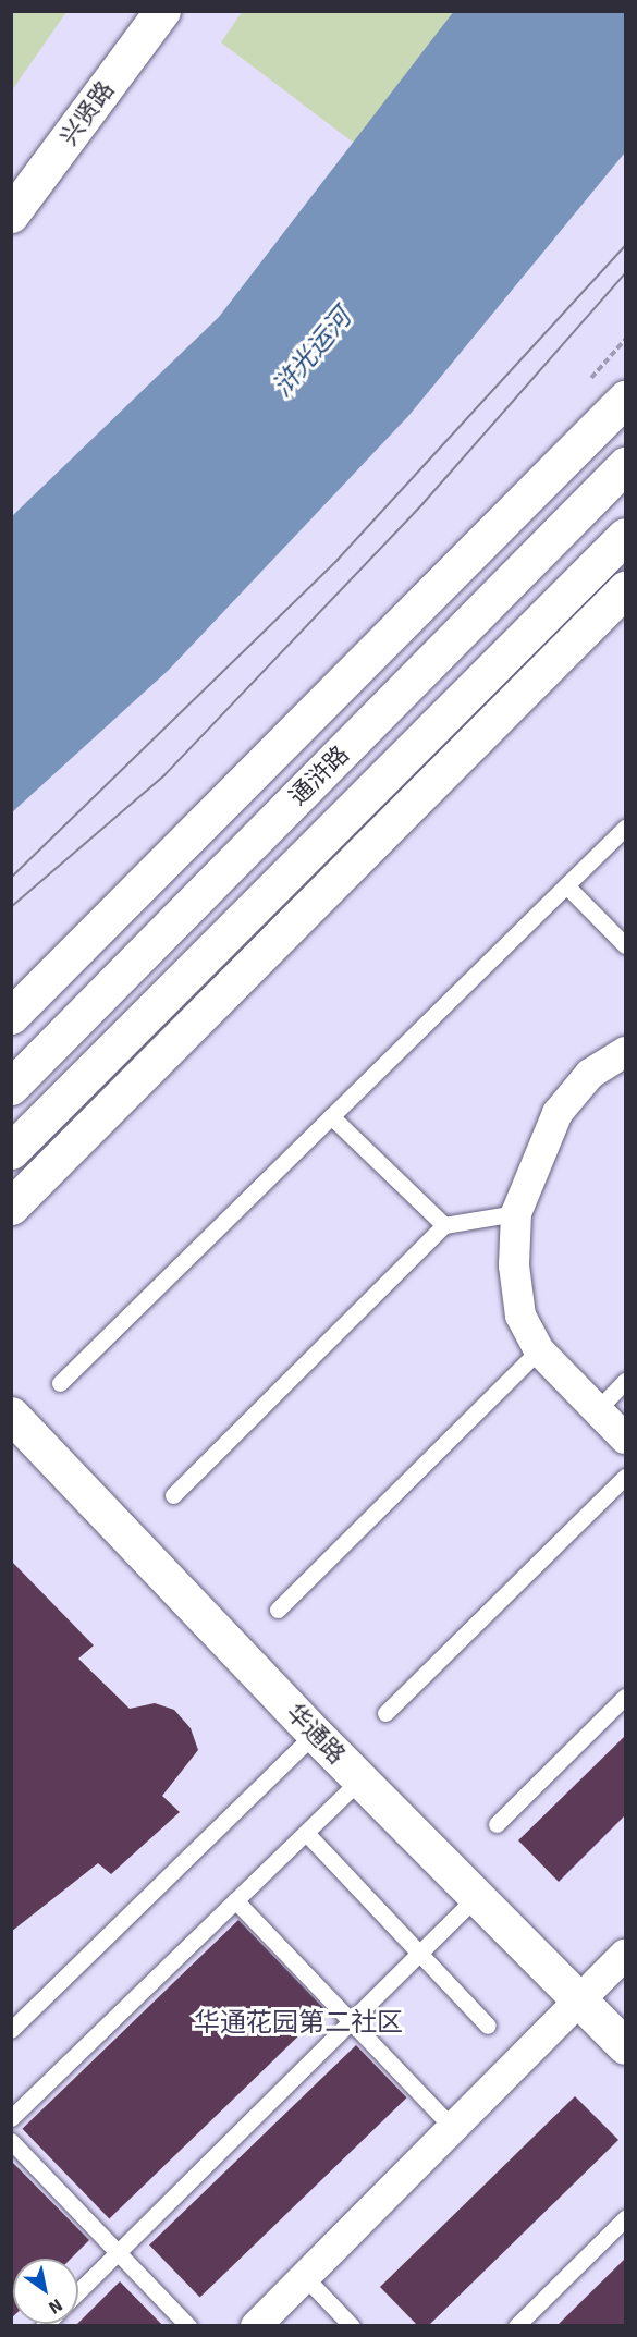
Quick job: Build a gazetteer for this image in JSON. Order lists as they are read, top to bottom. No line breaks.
{"streets":{"main road":["兴贤路","通浒路","华通路"]},"districts":["华通花园第二社区"],"water":["浒光运河"],"north":"bottom right"}
